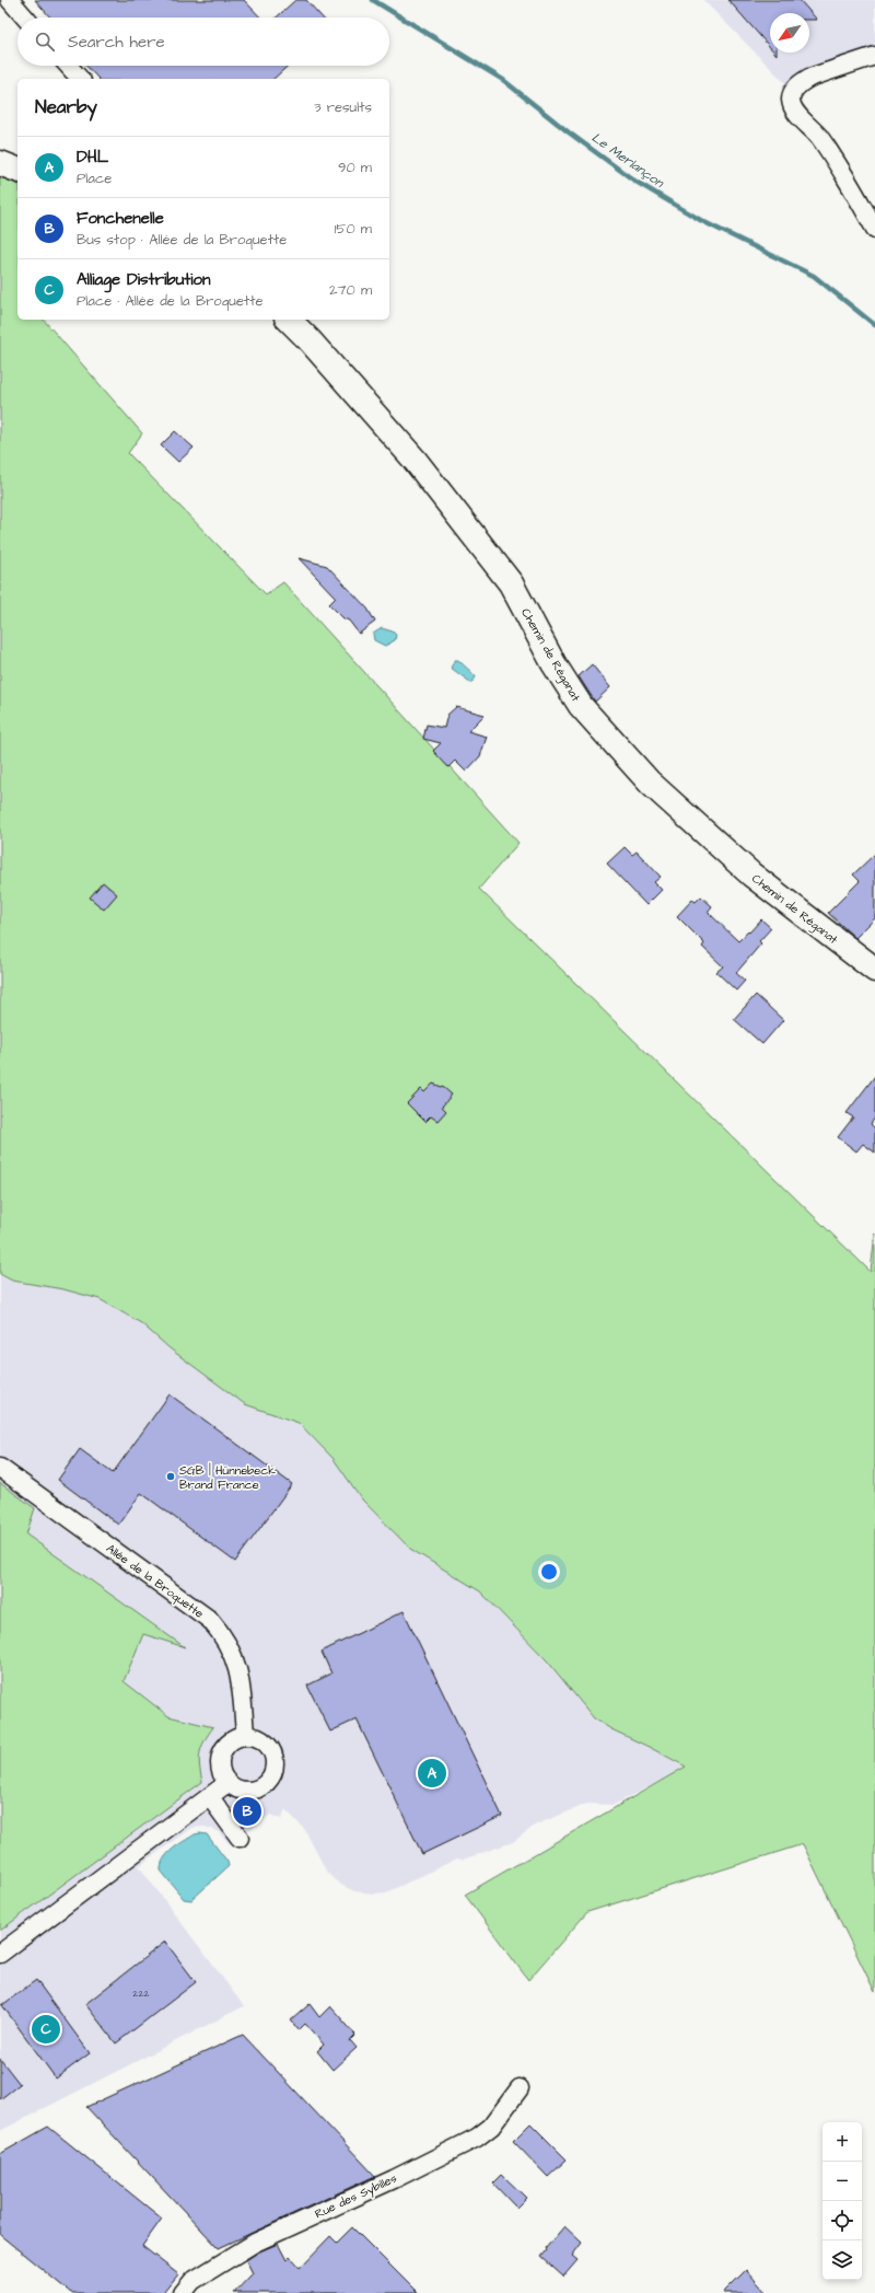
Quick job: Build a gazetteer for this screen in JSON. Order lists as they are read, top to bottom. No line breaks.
{"streets":{"street":["Chemin de Réganat","Allée de la Broquette","Rue des Sybilles"]},"water":["Le Merlançon"],"places":["SGB | Hünnebeck Brand France"],"house_numbers":["222"],"north":"bottom left","page":{"search":"Search here","heading":["Nearby","3 results"],"list":[{"mark":"A","name":"DHL","note":"Place","value":"90 m"},{"mark":"B","name":"Fonchenelle","note":"Bus stop · Allée de la Broquette","value":"150 m"},{"mark":"C","name":"Alliage Distribution","note":"Place · Allée de la Broquette","value":"270 m"}],"pins":["A","B","C"],"map_buttons":["+","−"]}}
